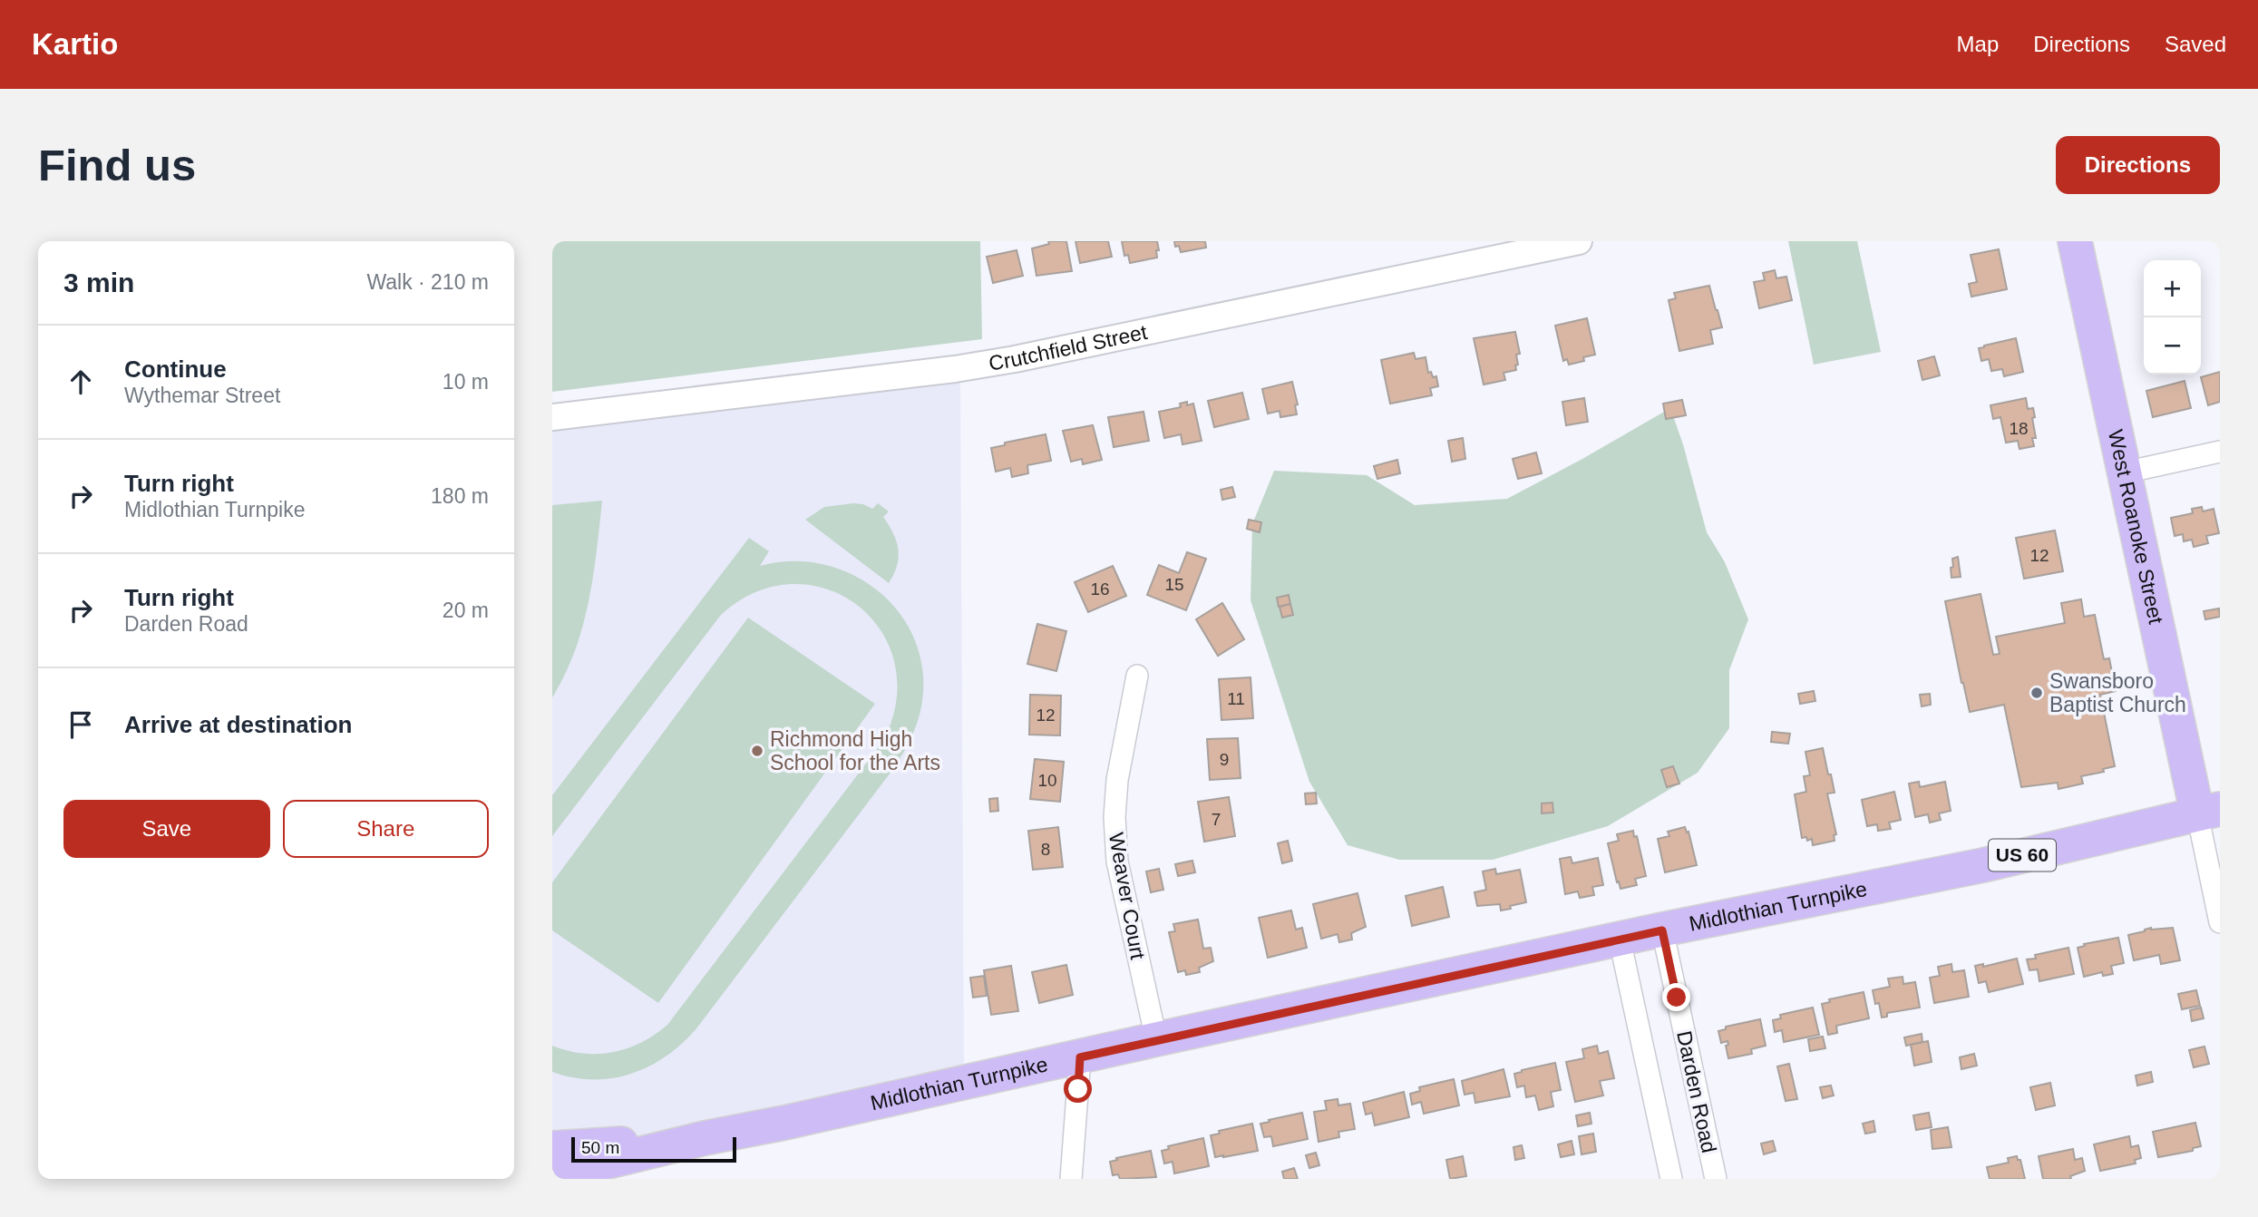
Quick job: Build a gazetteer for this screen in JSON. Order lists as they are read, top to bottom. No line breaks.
{"streets":{"main road":["West Roanoke Street","US 60","Midlothian Turnpike"],"street":["Crutchfield Street","Weaver Court","Darden Road"]},"crossings":[["West Roanoke Street","Midlothian Turnpike"],["Weaver Court","Midlothian Turnpike"],["Midlothian Turnpike","Darden Road"]],"places":["Swansboro Baptist Church","Richmond High School for the Arts"],"house_numbers":["18","12","15","16","11","12","9","10","7","8"],"scale_bar":"50 m","page":{"header":"Kartio","nav":["Map","Directions","Saved"],"buttons":["Directions",["Save","Share"]],"title":"Find us","heading":["3 min","Walk · 210 m"],"map_buttons":["+","−"],"list":[["Continue","Wythemar Street","10 m"],["Turn right","Midlothian Turnpike","180 m"],["Turn right","Darden Road","20 m"],"Arrive at destination"],"scale":"50 m"}}
